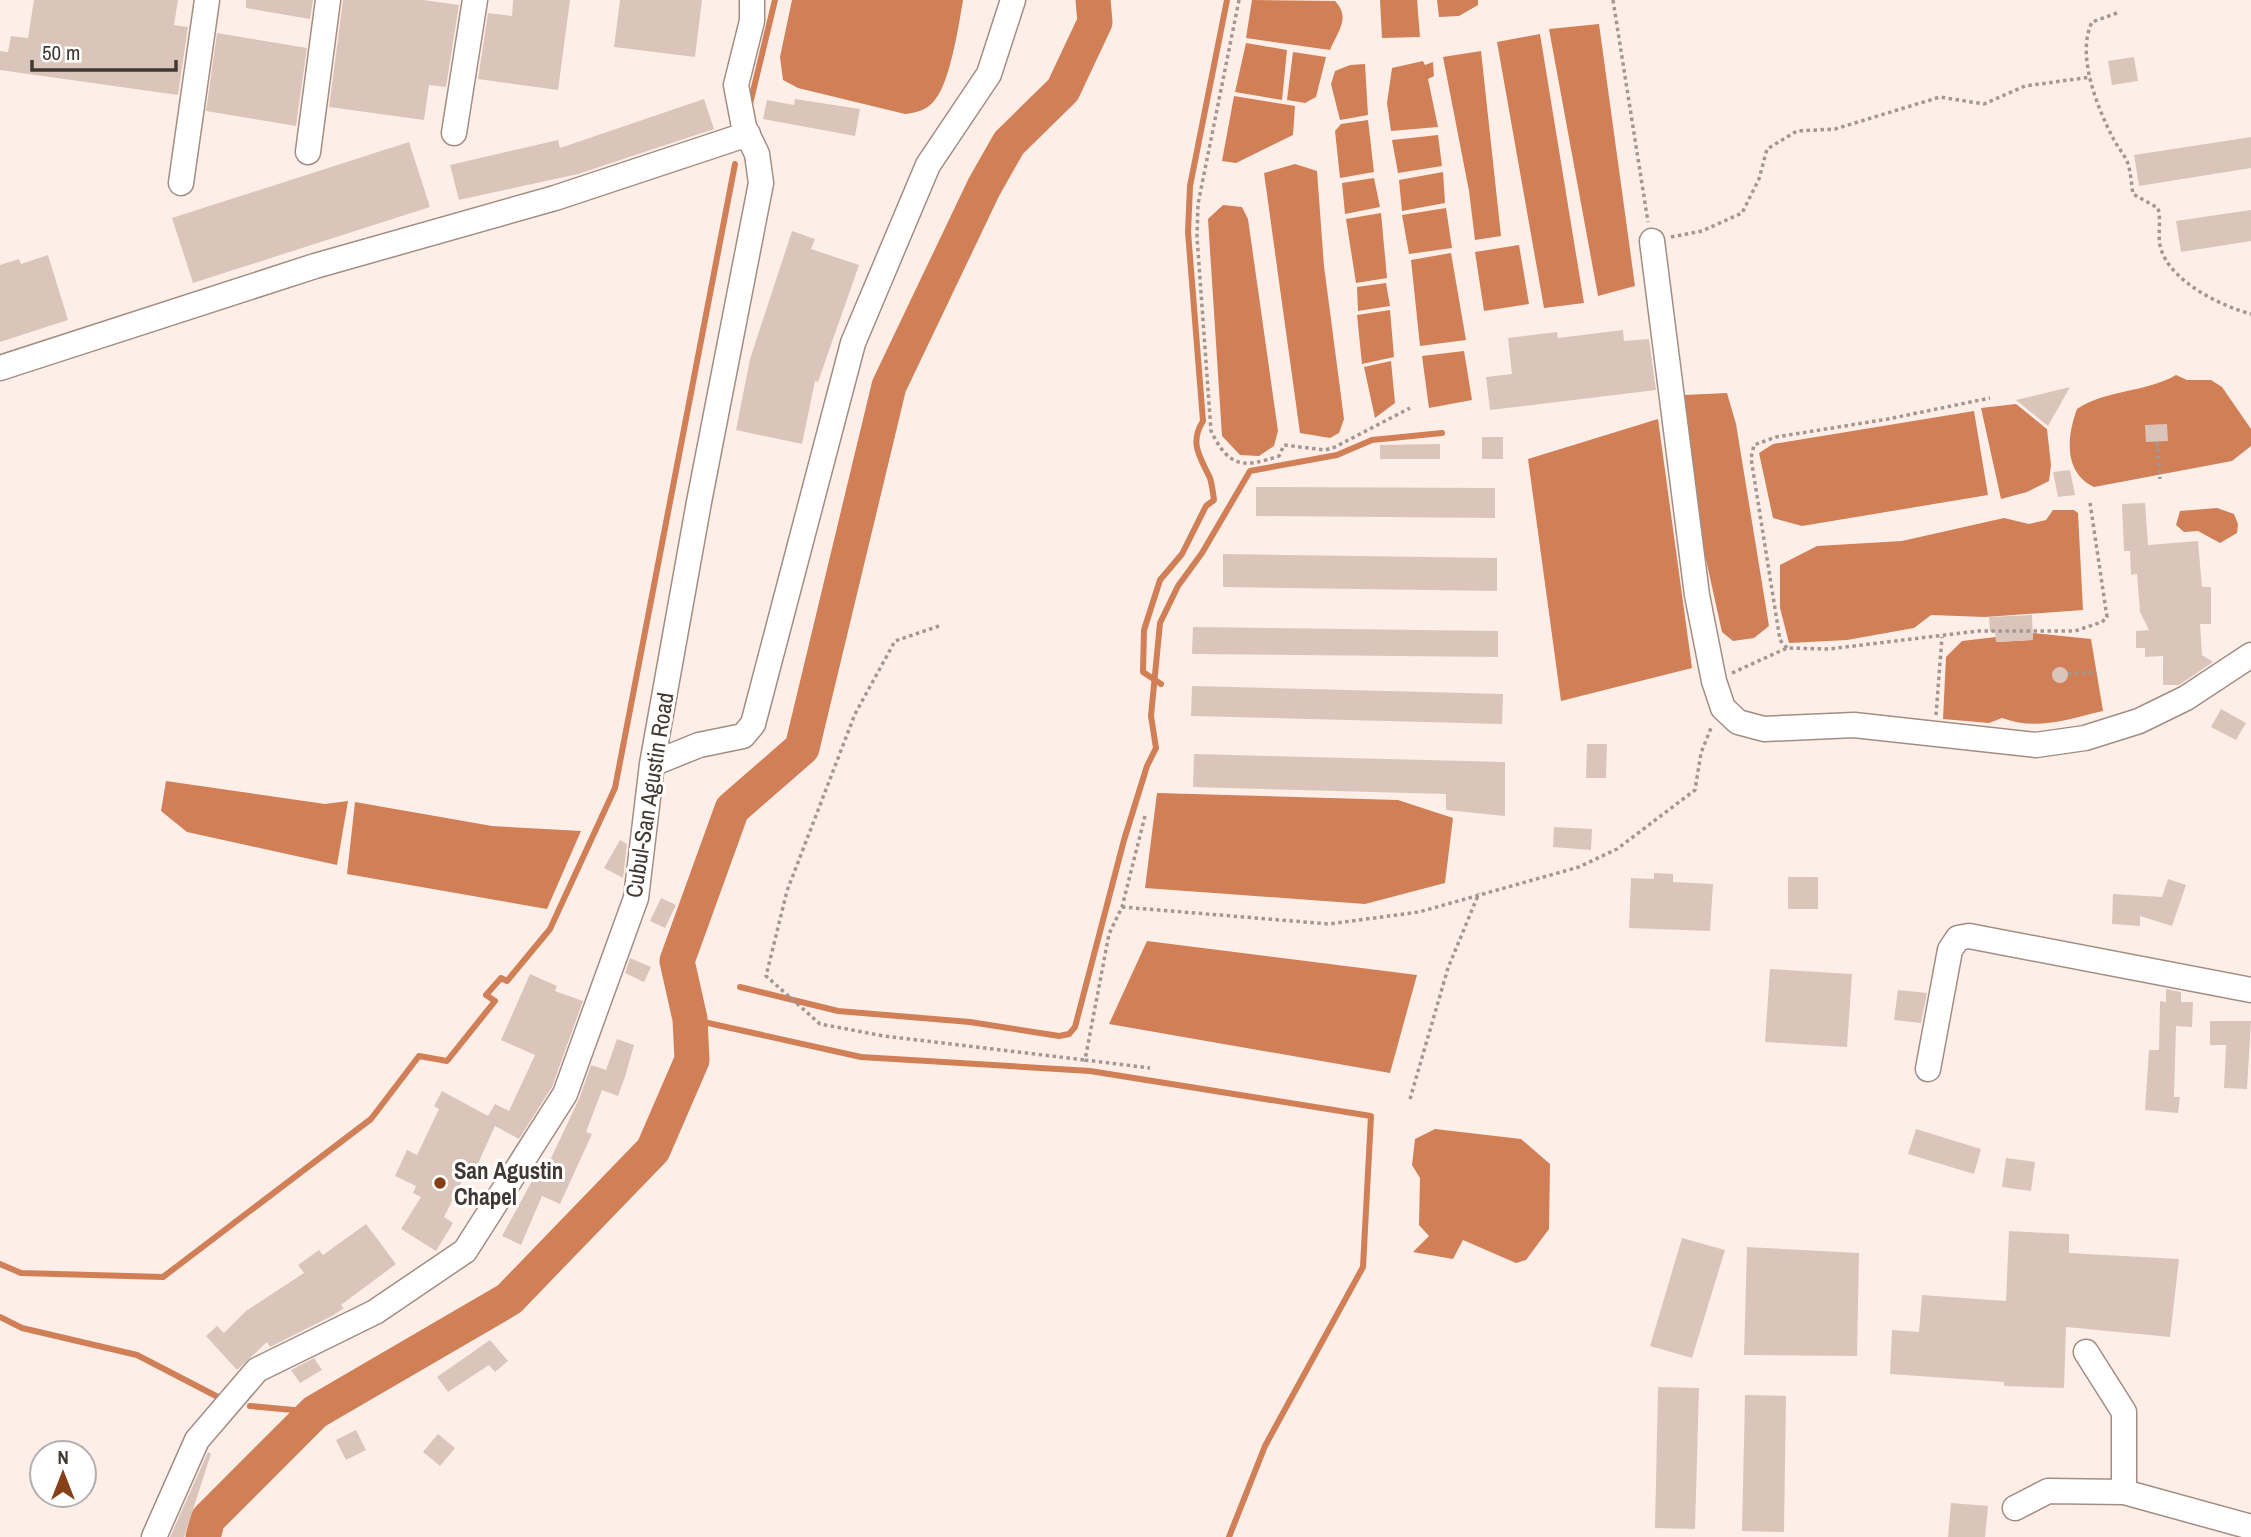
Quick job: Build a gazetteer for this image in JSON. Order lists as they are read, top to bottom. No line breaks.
{"streets":{"street":["Cubul-San Agustin Road"]},"places":["San Agustin Chapel"],"scale_bar":"50 m","north":"top"}
